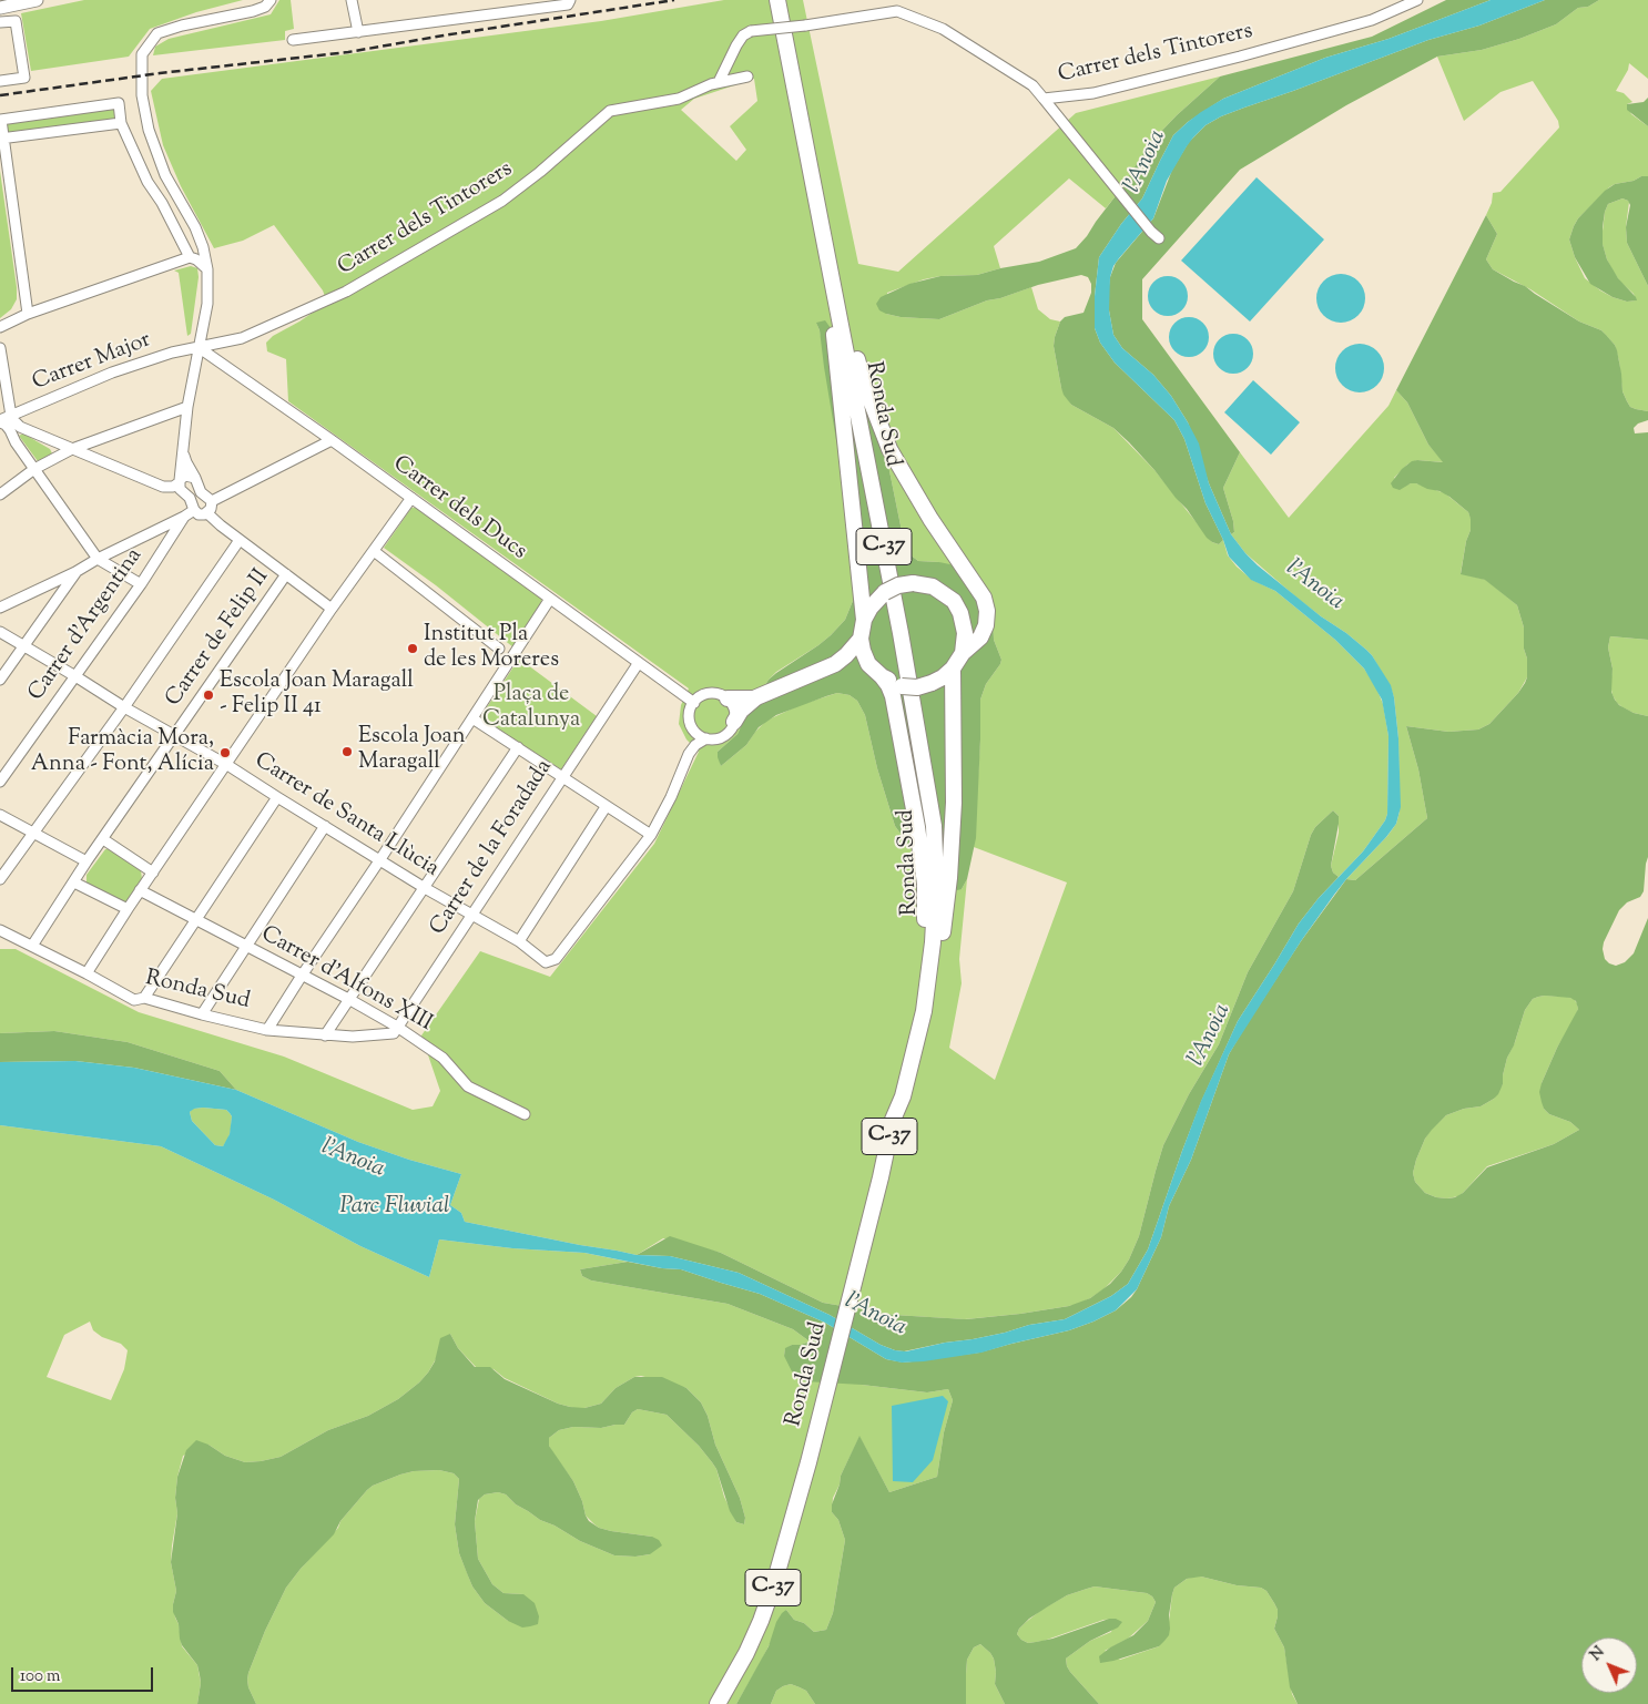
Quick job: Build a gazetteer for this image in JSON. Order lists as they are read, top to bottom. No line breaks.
{"streets":{"highway":["Ronda Sud","C-37"],"street":["Carrer dels Tintorers","Carrer Major","Carrer dels Ducs","Carrer d'Argentina","Carrer de Felip II","Carrer de Santa Llùcia","Carrer de la Foradada","Carrer d'Alfons XIII"]},"crossings":[["Carrer dels Tintorers","Carrer Major"],["Carrer dels Tintorers","Carrer dels Ducs"],["Carrer Major","Carrer dels Ducs"],["Ronda Sud","Carrer de Felip II"],["Ronda Sud","Carrer de la Foradada"],["Ronda Sud","Carrer d'Alfons XIII"],["Carrer dels Ducs","Carrer de la Foradada"],["Carrer d'Argentina","Carrer de Santa Llùcia"],["Carrer de Felip II","Carrer de Santa Llùcia"],["Carrer de Santa Llùcia","Carrer de la Foradada"],["Carrer de la Foradada","Carrer d'Alfons XIII"]],"water":["l'Anoia","Parc Fluvial"],"parks":["Plaça de Catalunya"],"places":["Institut Pla de les Moreres","Escola Joan Maragall - Felip II 41","Escola Joan Maragall","Farmàcia Mora, Anna - Font, Alícia"],"scale_bar":"100 m","north":"top left"}
